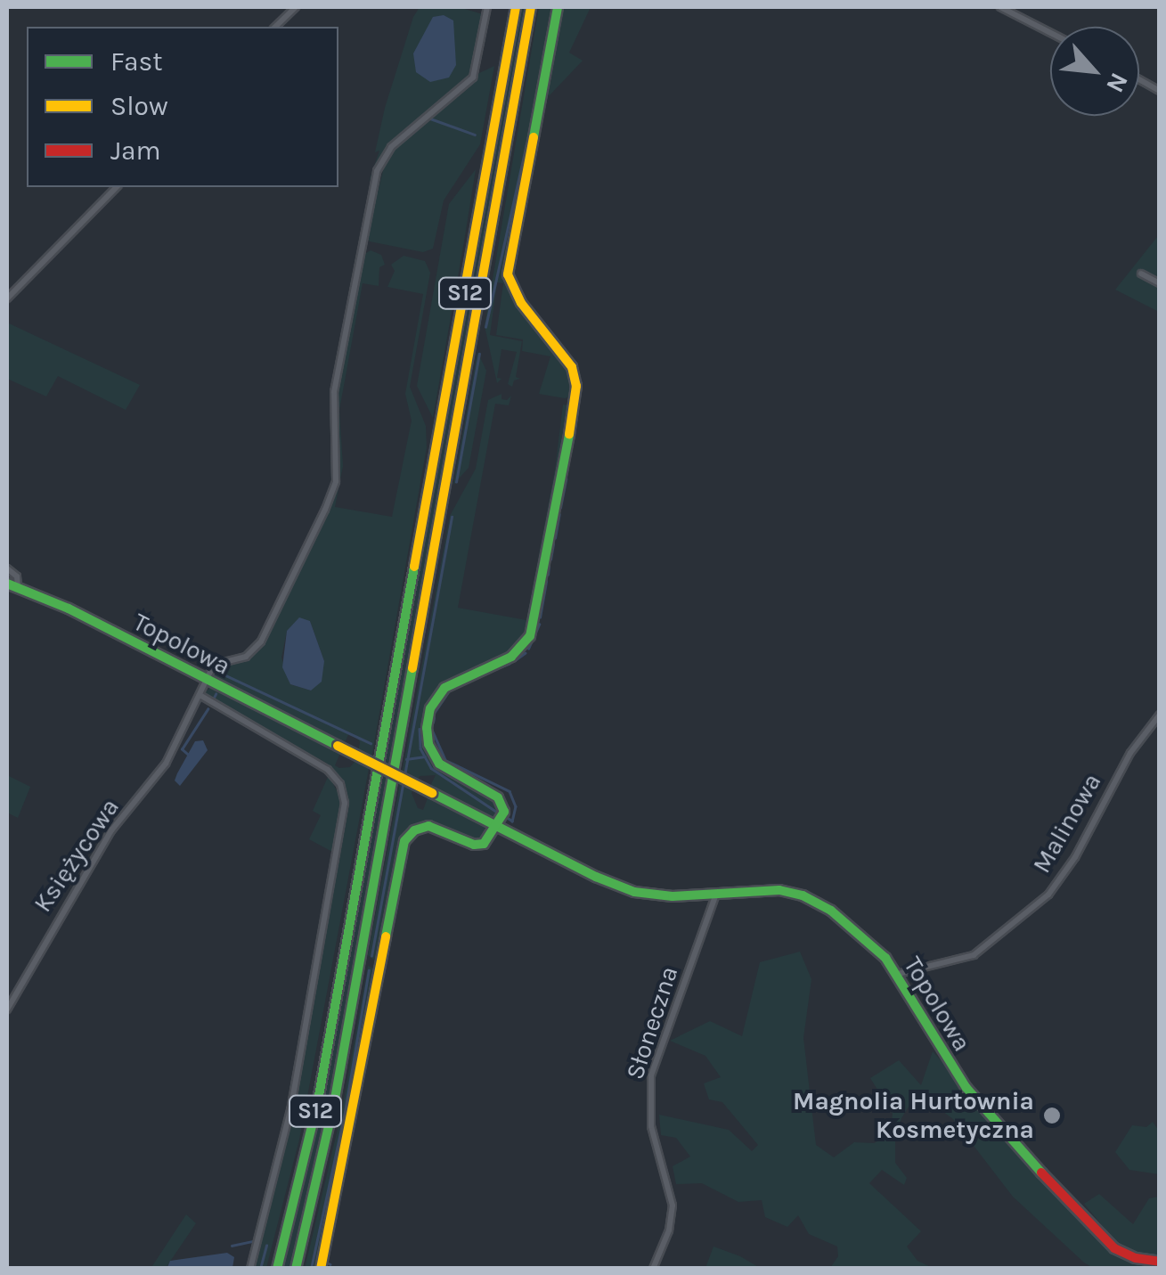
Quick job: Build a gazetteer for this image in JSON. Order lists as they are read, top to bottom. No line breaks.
{"streets":{"main road":["S12","Topolowa"],"street":["Malinowa","Księżycowa","Słoneczna"]},"crossings":[["Topolowa","Malinowa"],["Topolowa","Księżycowa"],["Topolowa","Słoneczna"]],"places":["Magnolia Hurtownia Kosmetyczna"],"legend":["Fast","Slow","Jam"],"north":"bottom right"}
